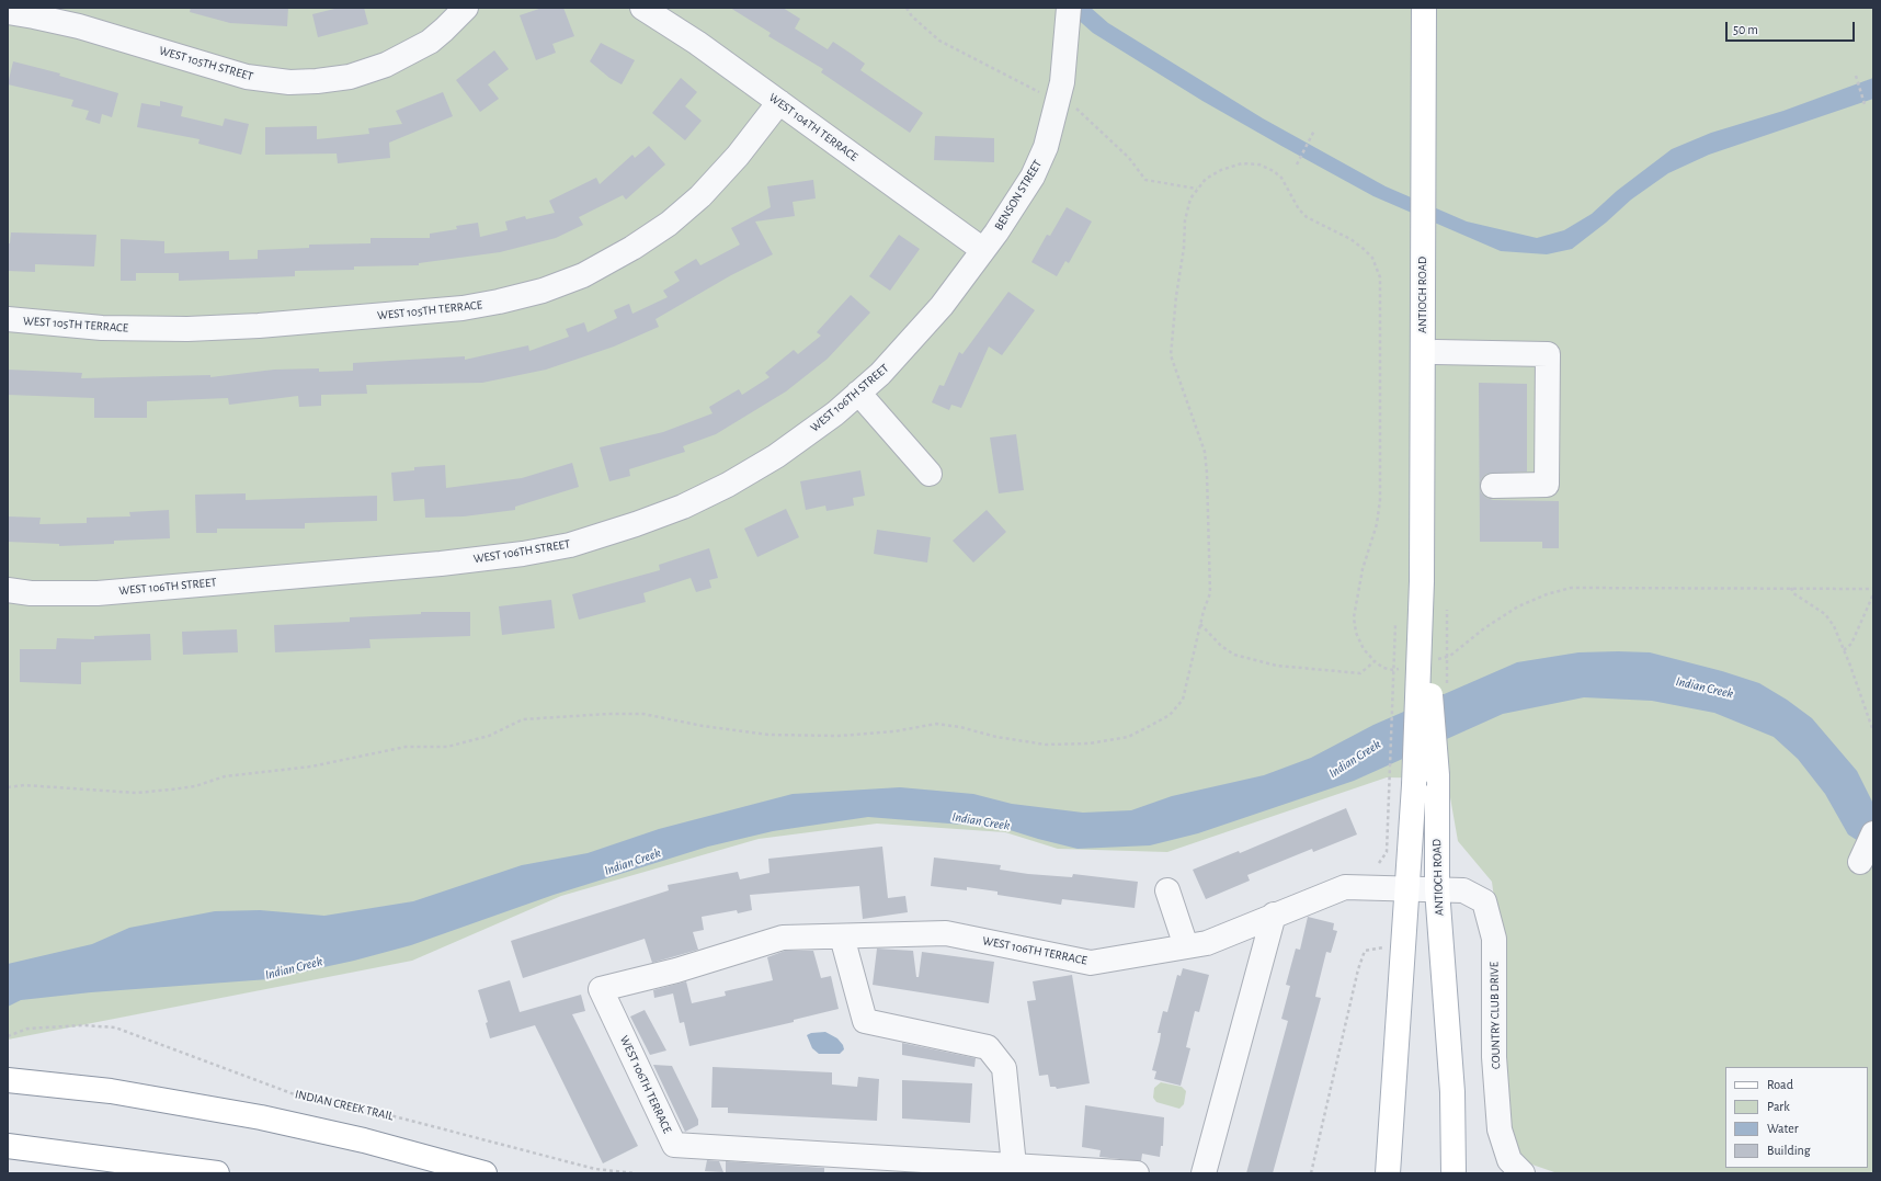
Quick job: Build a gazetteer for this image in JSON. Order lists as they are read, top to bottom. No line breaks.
{"streets":{"main road":["ANTIOCH ROAD"],"street":["WEST 105TH STREET","WEST 104TH TERRACE","BENSON STREET","WEST 105TH TERRACE","WEST 106TH STREET","WEST 106TH TERRACE","COUNTRY CLUB DRIVE"],"path":["INDIAN CREEK TRAIL"]},"crossings":[["WEST 104TH TERRACE","BENSON STREET"],["WEST 104TH TERRACE","WEST 105TH TERRACE"],["WEST 104TH TERRACE","WEST 106TH STREET"],["BENSON STREET","WEST 106TH STREET"],["ANTIOCH ROAD","WEST 106TH TERRACE"],["ANTIOCH ROAD","COUNTRY CLUB DRIVE"],["WEST 106TH TERRACE","COUNTRY CLUB DRIVE"]],"water":["Indian Creek"],"legend":["Road","Park","Water","Building"],"scale_bar":"50 m"}
